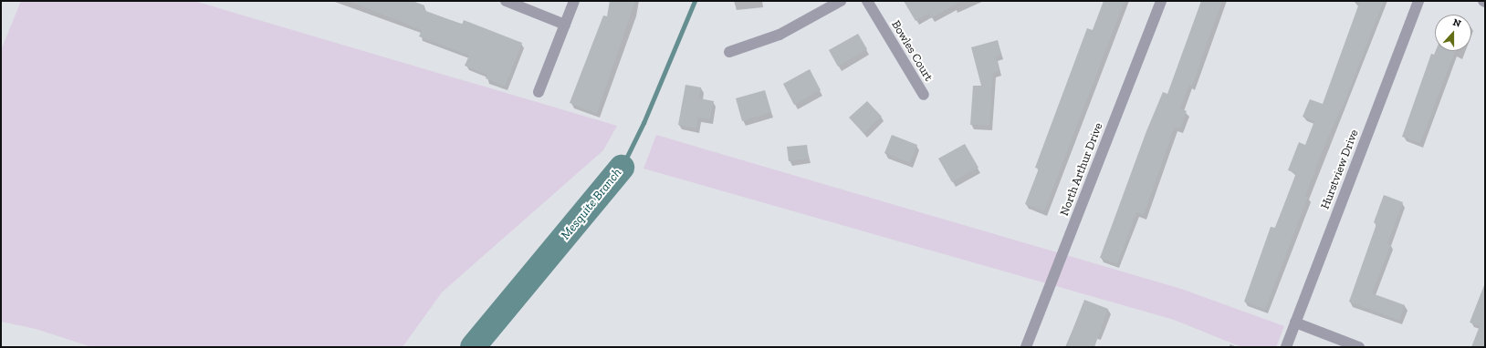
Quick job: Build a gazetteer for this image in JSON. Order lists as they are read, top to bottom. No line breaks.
{"streets":{"street":["Bowles Court","North Arthur Drive","Hurstview Drive"]},"water":["Mesquite Branch"],"north":"top"}
